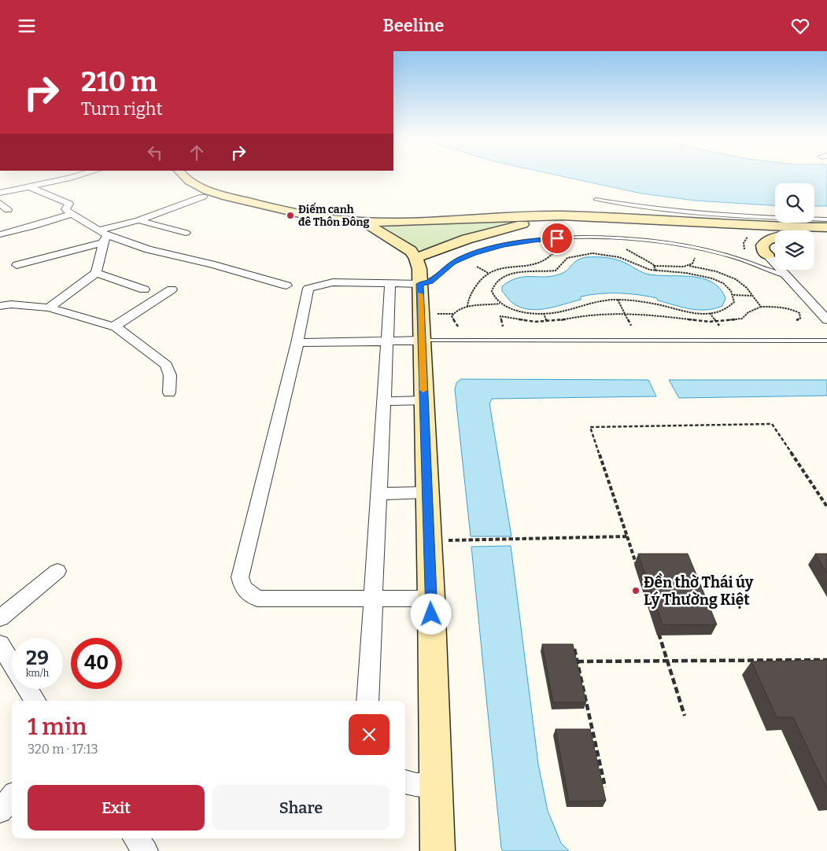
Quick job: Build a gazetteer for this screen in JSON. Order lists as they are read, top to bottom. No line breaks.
{"places":["Điếm canh đê Thôn Đông","Đền thờ Thái úy Lý Thường Kiệt"],"page":{"header":"Beeline","turn":["210 m","Turn right"],"speed":"29 km/h","limit":"40","heading":["1 min","320 m · 17:13"],"buttons":["Exit","Share"]}}
